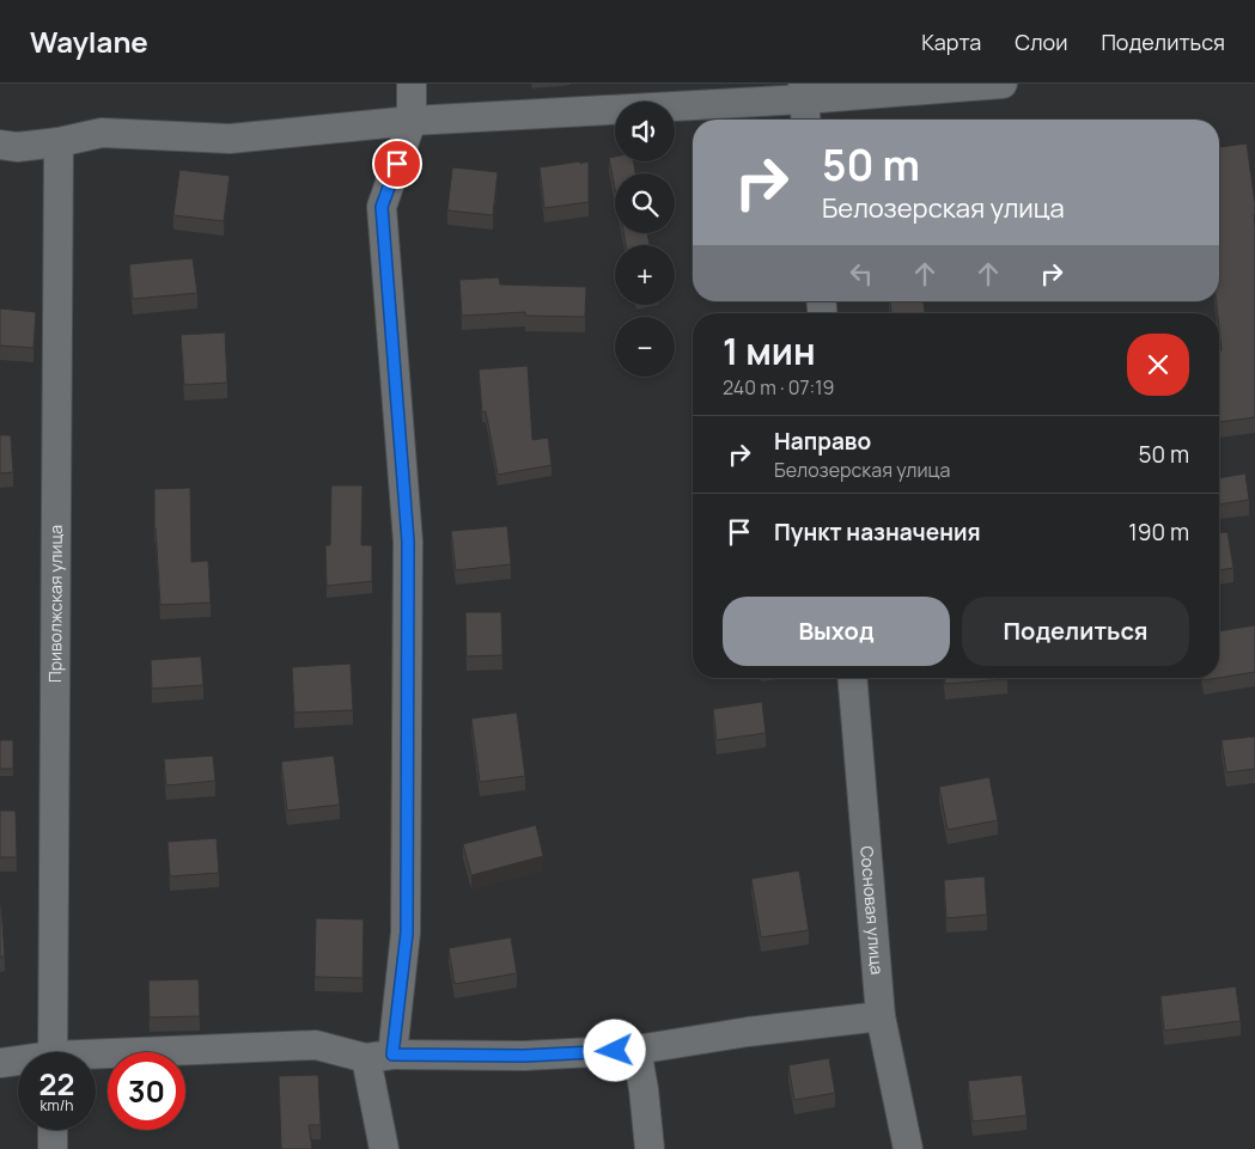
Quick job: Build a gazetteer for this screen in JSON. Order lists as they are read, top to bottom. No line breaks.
{"streets":{"street":["Приволжская улица","Сосновая улица"]},"page":{"header":"Waylane","nav":["Карта","Слои","Поделиться"],"map_buttons":["+","−"],"turn":["50 m","Белозерская улица"],"heading":["1 мин","240 m · 07:19"],"list":[{"name":"Направо","note":"Белозерская улица","value":"50 m"},{"name":"Пункт назначения","value":"190 m"}],"buttons":["Выход","Поделиться"],"speed":"22 km/h","limit":"30"}}
